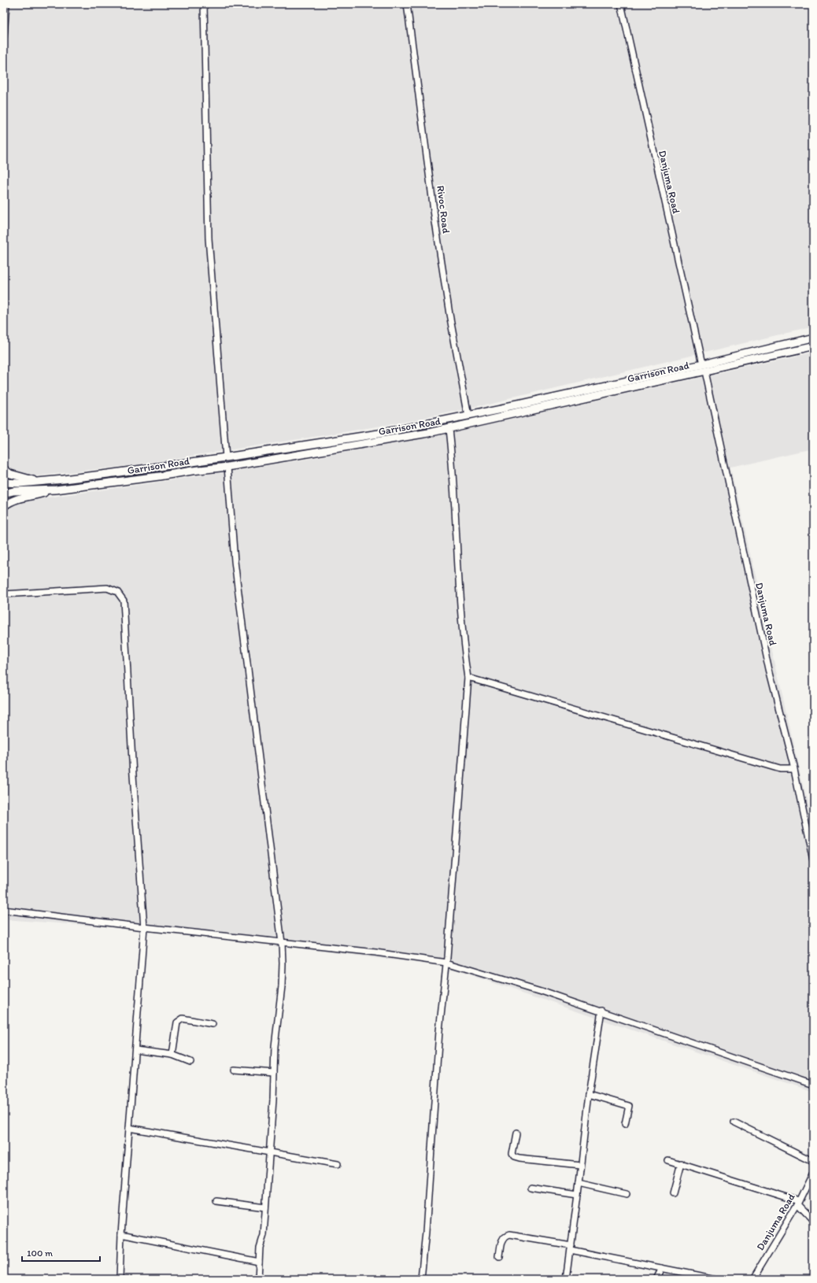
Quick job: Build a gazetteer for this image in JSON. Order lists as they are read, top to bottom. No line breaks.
{"streets":{"main road":["Garrison Road"],"street":["Danjuma Road","Rivoc Road"]},"crossings":[["Danjuma Road","Garrison Road"],["Rivoc Road","Garrison Road"]],"scale_bar":"100 m"}
